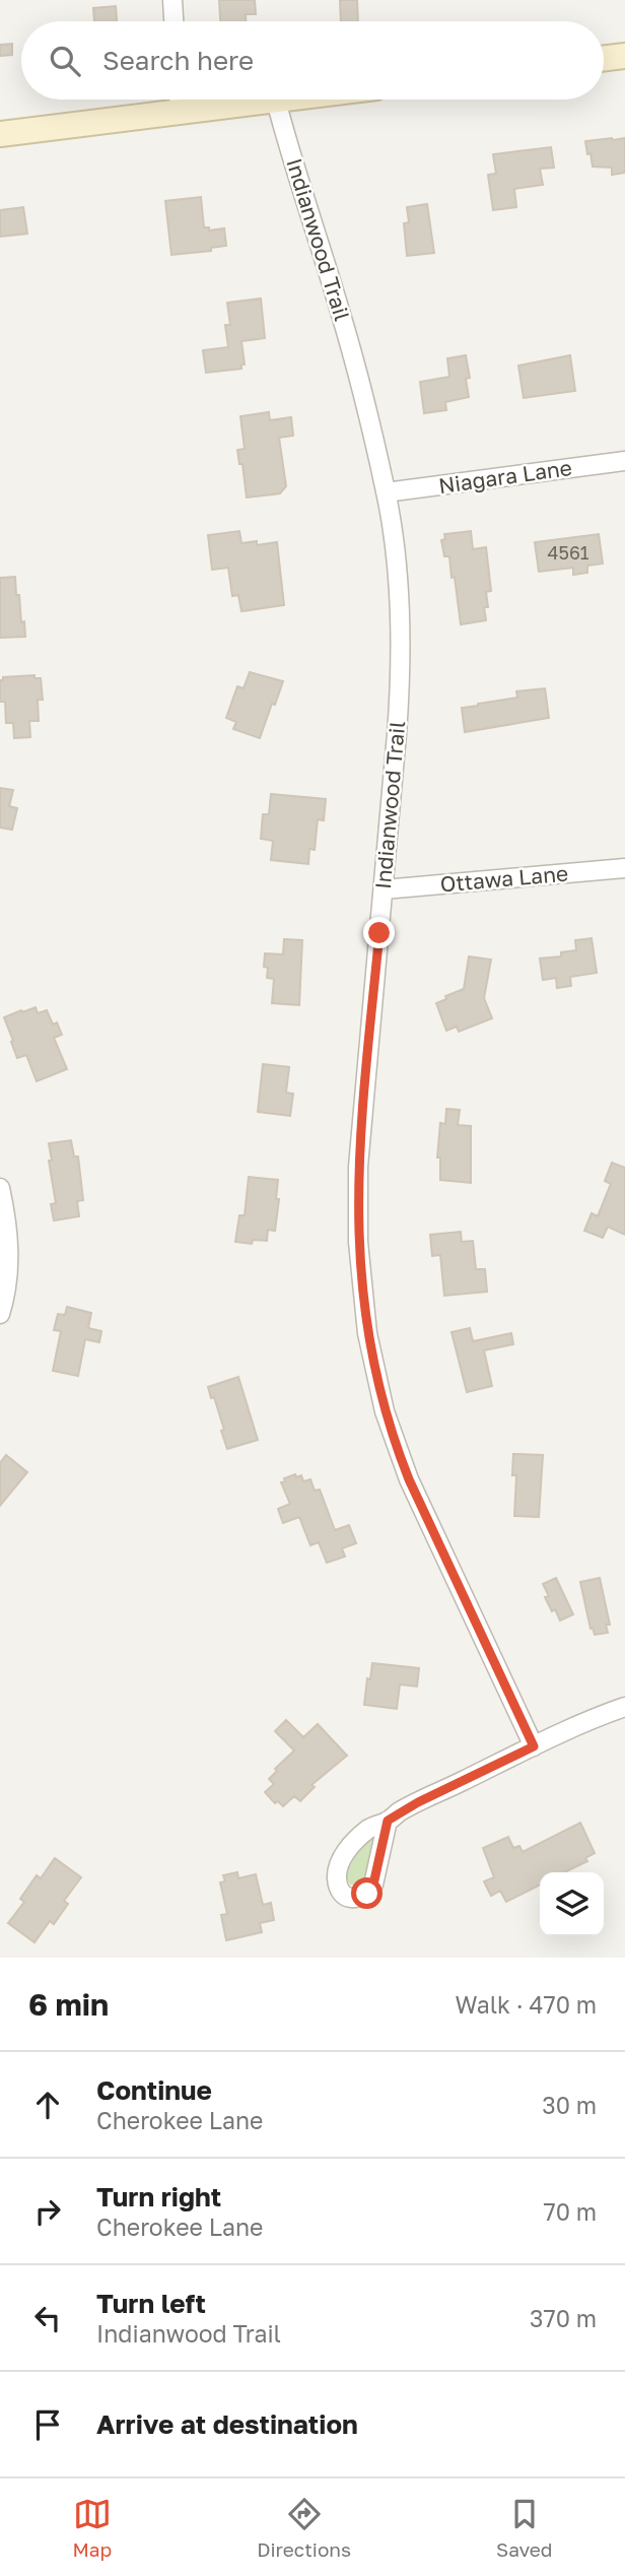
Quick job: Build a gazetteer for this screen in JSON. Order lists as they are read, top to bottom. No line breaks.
{"streets":{"street":["Indianwood Trail","Niagara Lane","Ottawa Lane"]},"crossings":[["Indianwood Trail","Niagara Lane"],["Indianwood Trail","Ottawa Lane"]],"house_numbers":["4561"],"page":{"search":"Search here","heading":["6 min","Walk · 470 m"],"list":[["Continue","Cherokee Lane","30 m"],["Turn right","Cherokee Lane","70 m"],["Turn left","Indianwood Trail","370 m"],"Arrive at destination"],"nav":["Map","Directions","Saved"]}}
